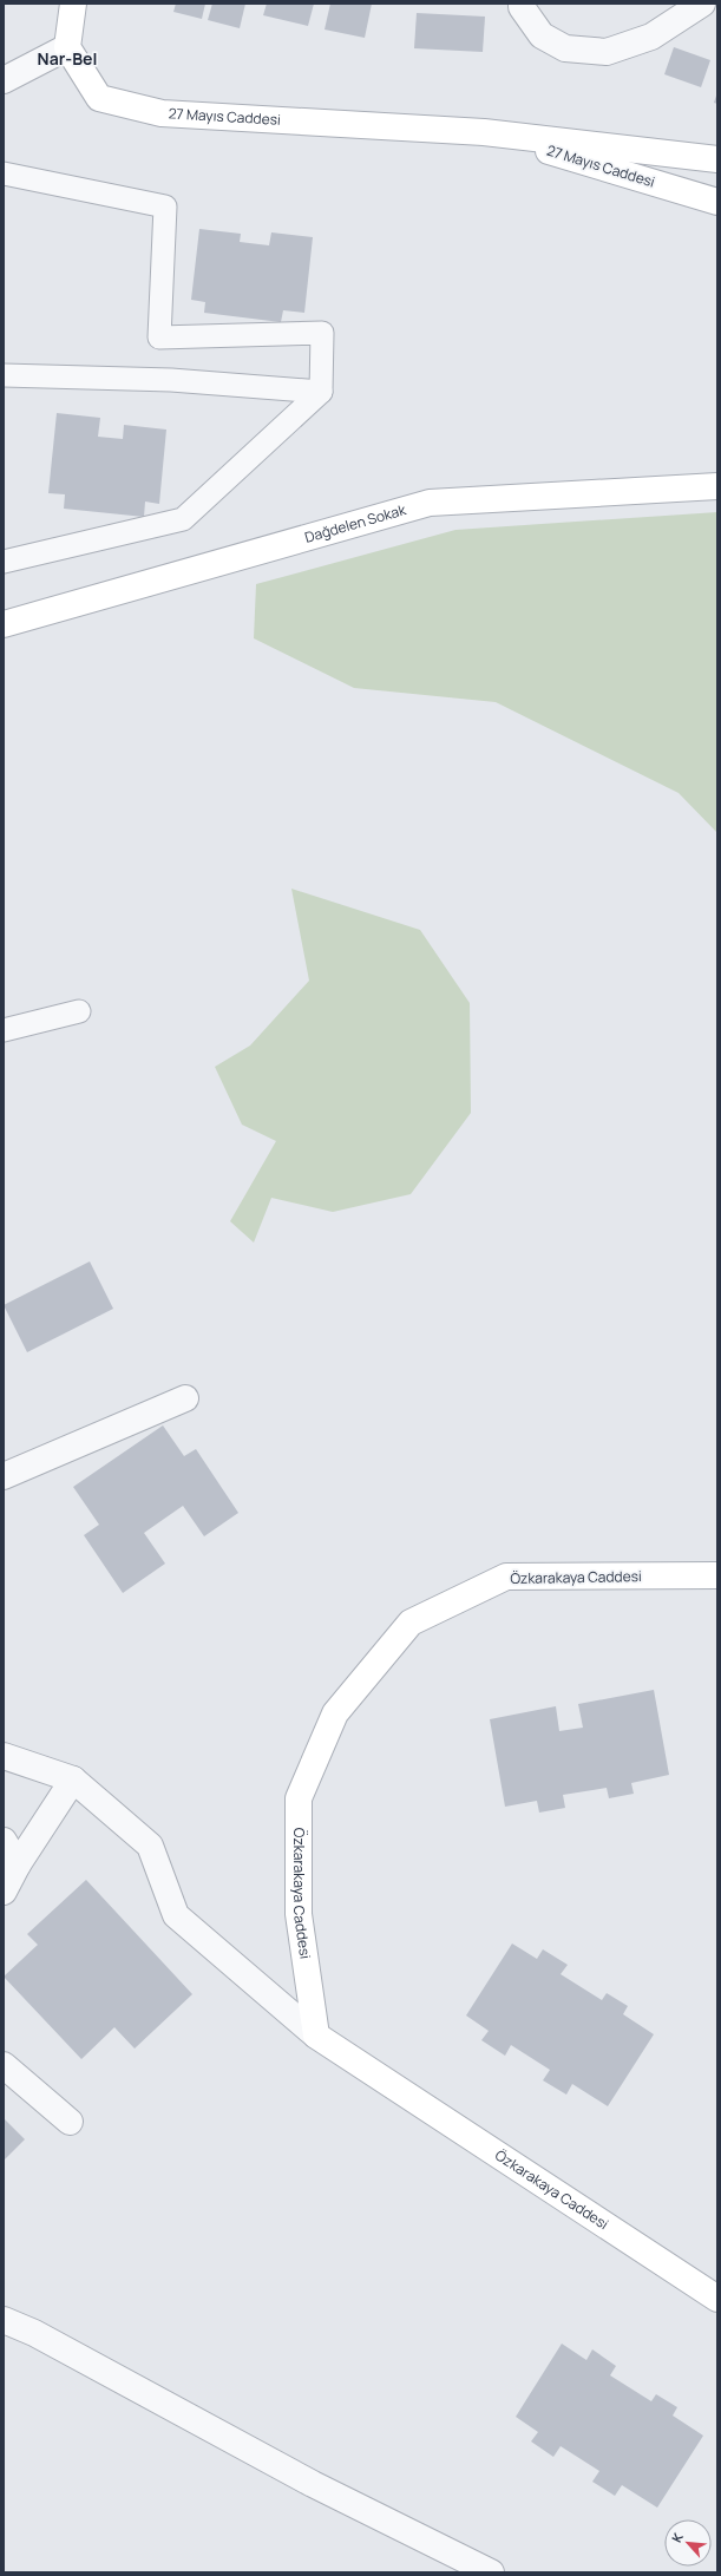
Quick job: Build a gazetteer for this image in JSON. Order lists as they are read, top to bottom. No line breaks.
{"streets":{"street":["27 Mayıs Caddesi","Dağdelen Sokak","Özkarakaya Caddesi"]},"districts":["Nar-Bel"],"north":"top left"}
